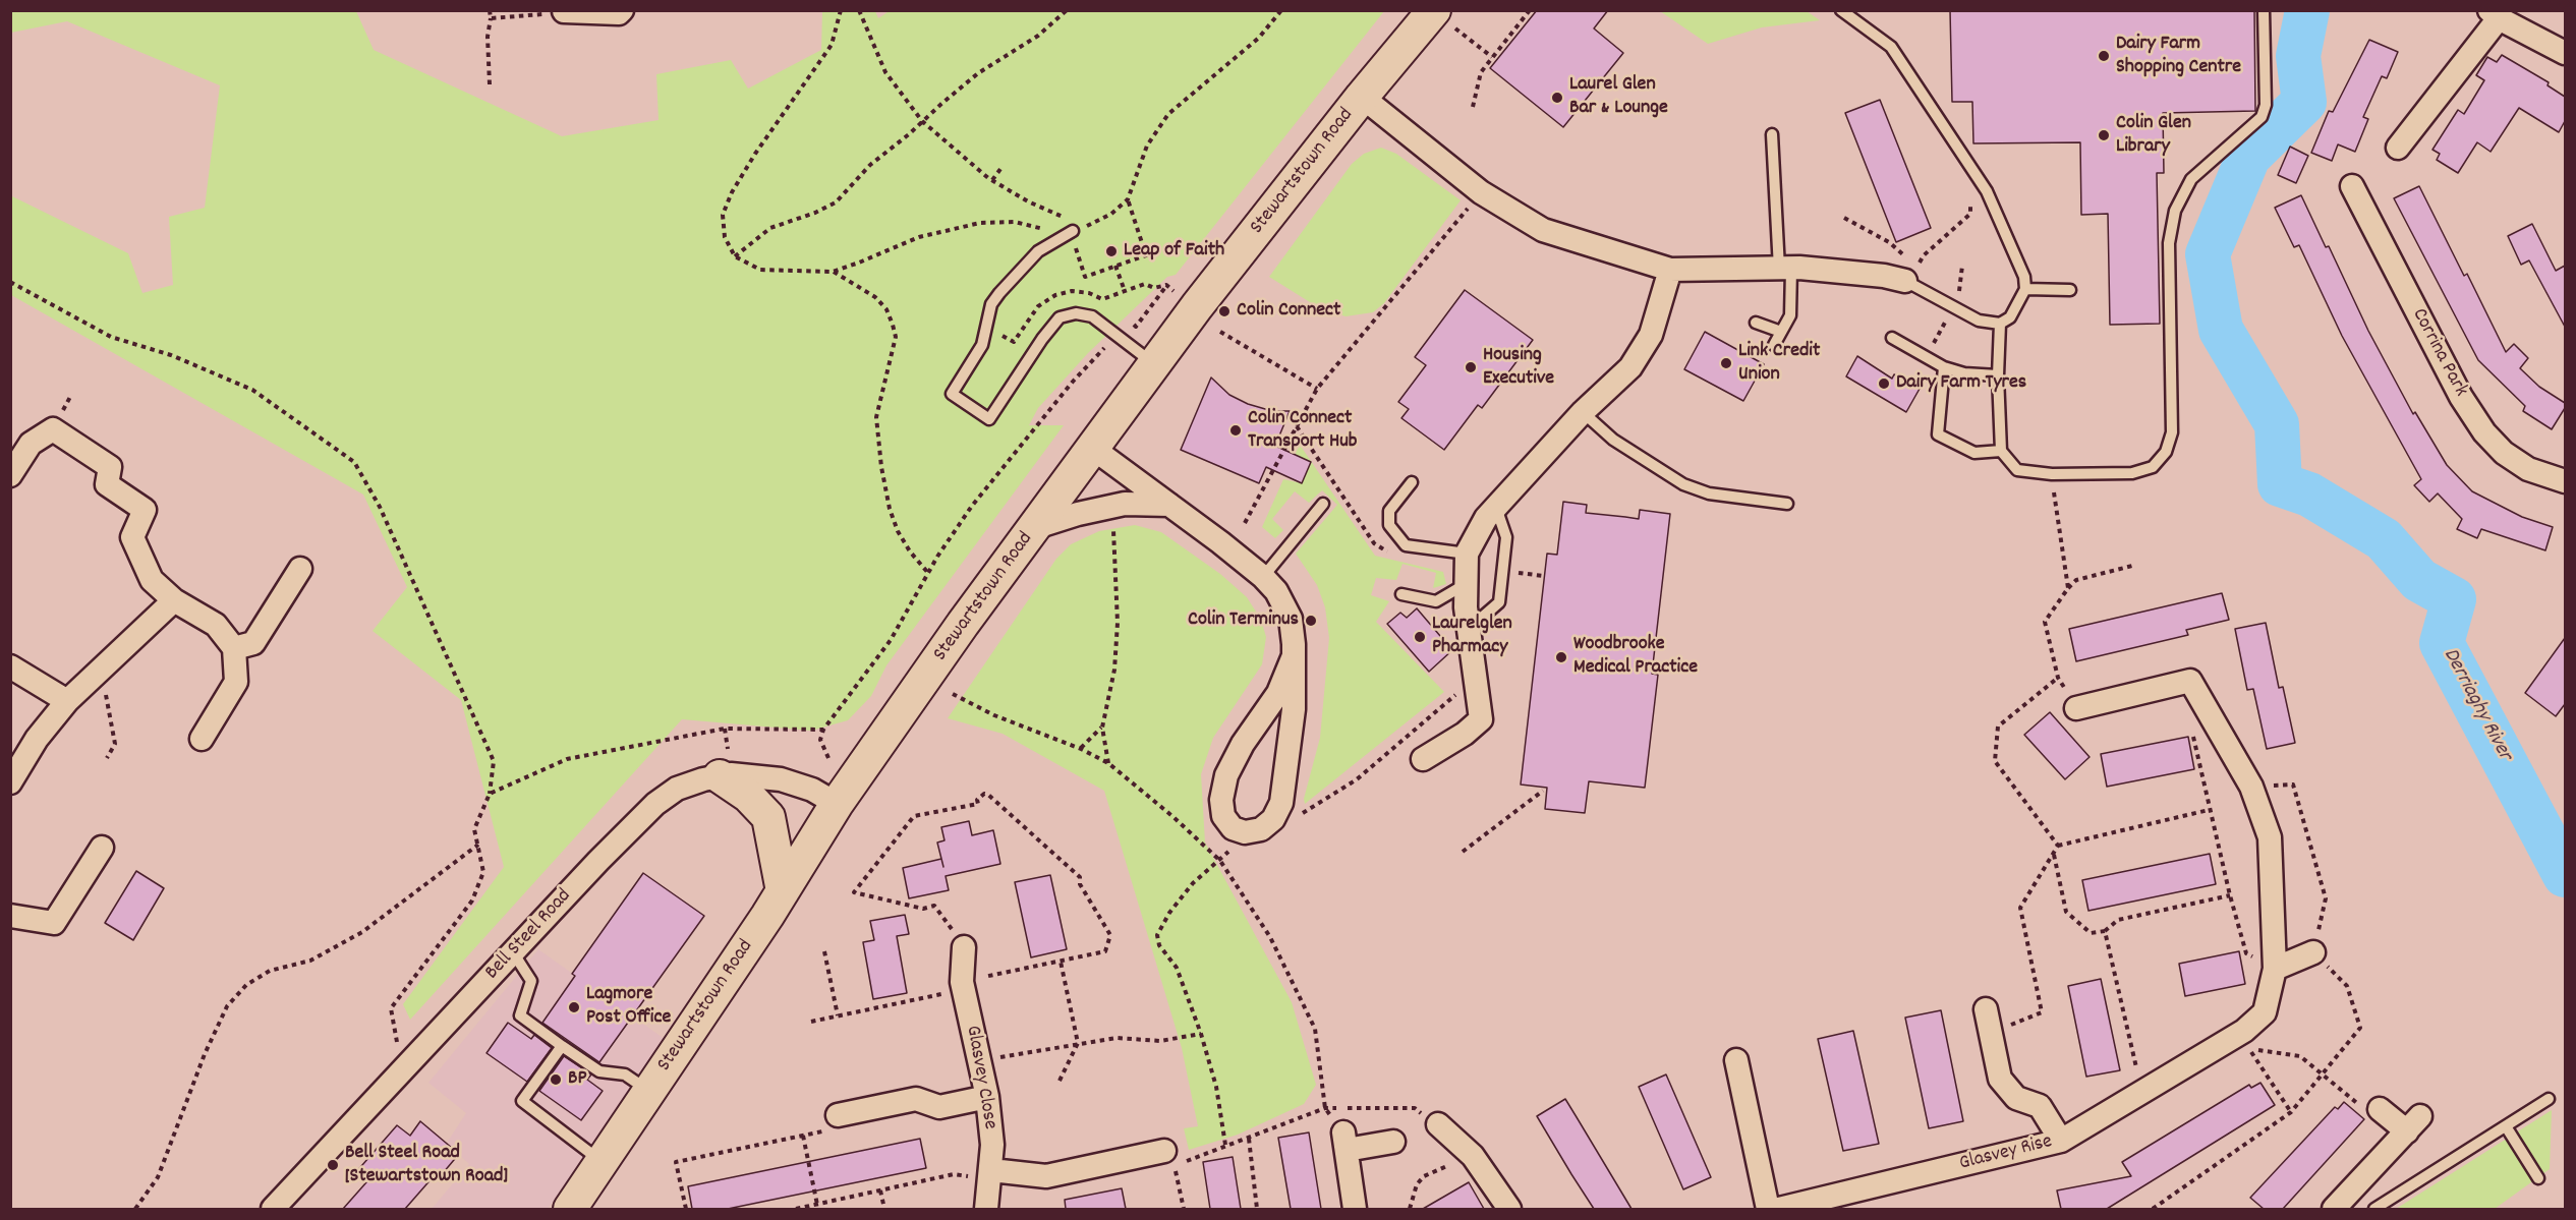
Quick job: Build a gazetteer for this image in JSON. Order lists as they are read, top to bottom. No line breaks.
{"streets":{"main road":["Stewartstown Road"],"street":["Corrina Park","Bell Steel Road","Glasvey Close","Glasvey Rise"]},"crossings":[["Stewartstown Road","Bell Steel Road"]],"water":["Derriaghy River"],"places":["Dairy Farm Shopping Centre","Laurel Glen Bar & Lounge","Colin Glen Library","Leap of Faith","Colin Connect","Link Credit Union","Housing Executive","Dairy Farm Tyres","Colin Connect Transport Hub","Colin Terminus","Laurelglen Pharmacy","Woodbrooke Medical Practice","Lagmore Post Office","BP","Bell Steel Road [Stewartstown Road]"]}
